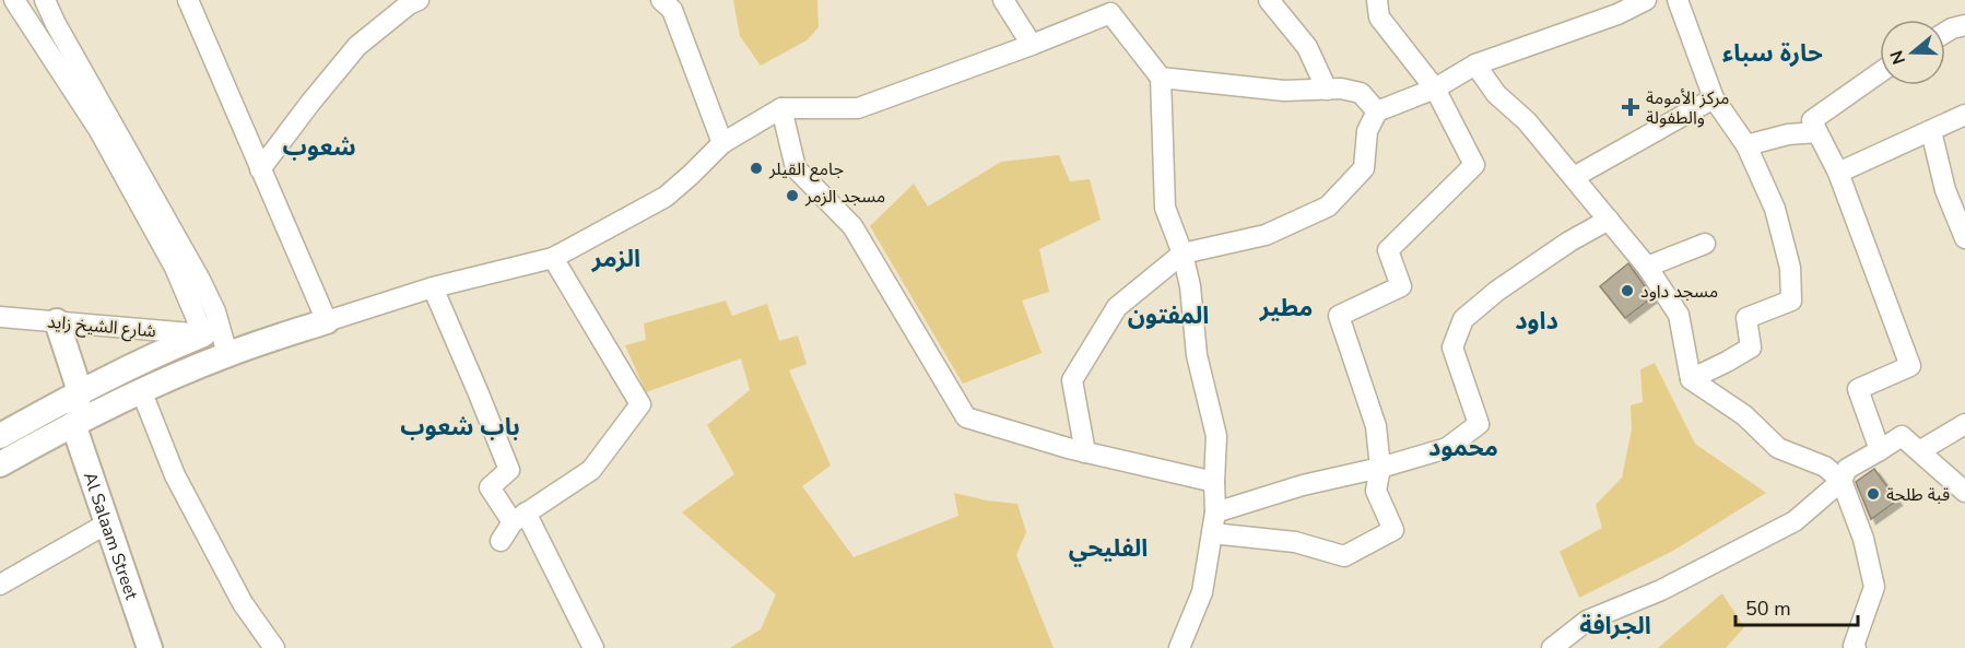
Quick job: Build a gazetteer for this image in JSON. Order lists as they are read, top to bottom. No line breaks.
{"streets":{"main road":["Al Salaam Street"],"street":["شارع الشيخ زايد"]},"districts":["حارة سباء","شعوب","الزمر","مطير","المفتون","داود","باب شعوب","محمود","الفليحي","الجرافة"],"places":{"health":["مركز الأمومة والطفولة"],"other":["جامع القيلر","مسجد الزمر","مسجد داود","قبة طلحة"]},"scale_bar":"50 m","north":"left"}
